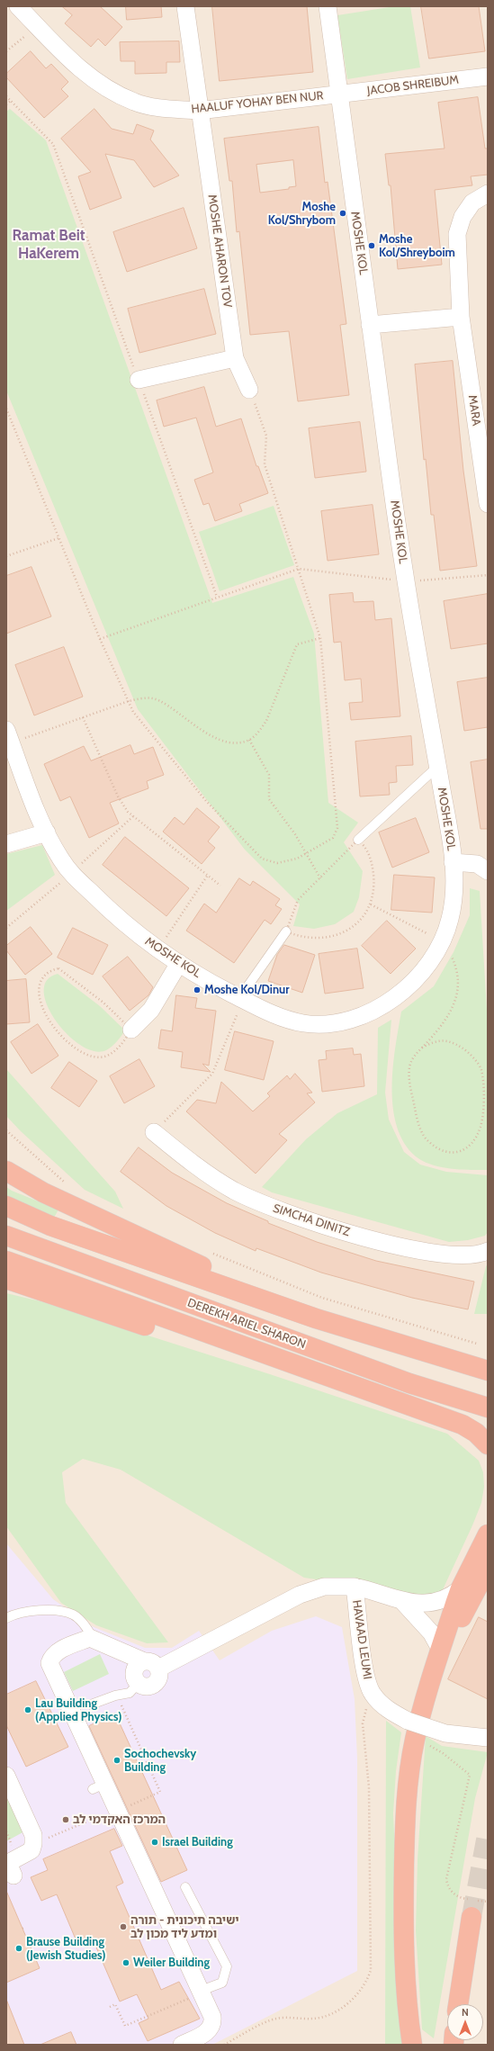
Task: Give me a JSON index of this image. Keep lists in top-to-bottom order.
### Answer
{
  "streets": {
    "highway": ["DEREKH ARIEL SHARON"],
    "street": [
      "JACOB SHREIBUM",
      "HAALUF YOHAY BEN NUR",
      "MOSHE KOL",
      "MOSHE AHARON TOV",
      "MARA",
      "SIMCHA DINITZ",
      "HAVAAD LEUMI"
    ]
  },
  "crossings": [
    ["JACOB SHREIBUM", "HAALUF YOHAY BEN NUR"],
    ["JACOB SHREIBUM", "MOSHE KOL"],
    ["HAALUF YOHAY BEN NUR", "MOSHE KOL"],
    ["HAALUF YOHAY BEN NUR", "MOSHE AHARON TOV"]
  ],
  "districts": ["Ramat Beit HaKerem"],
  "places": [
    "Moshe Kol/Shrybom",
    "Moshe Kol/Shreyboim",
    "Moshe Kol/Dinur",
    "Lau Building (Applied Physics)",
    "Sochochevsky Building",
    "המרכז האקדמי לב",
    "Israel Building",
    "ישיבה תיכונית - תורה ומדע ליד מכון לב",
    "Brause Building (Jewish Studies)",
    "Weiler Building"
  ],
  "north": "top"
}
